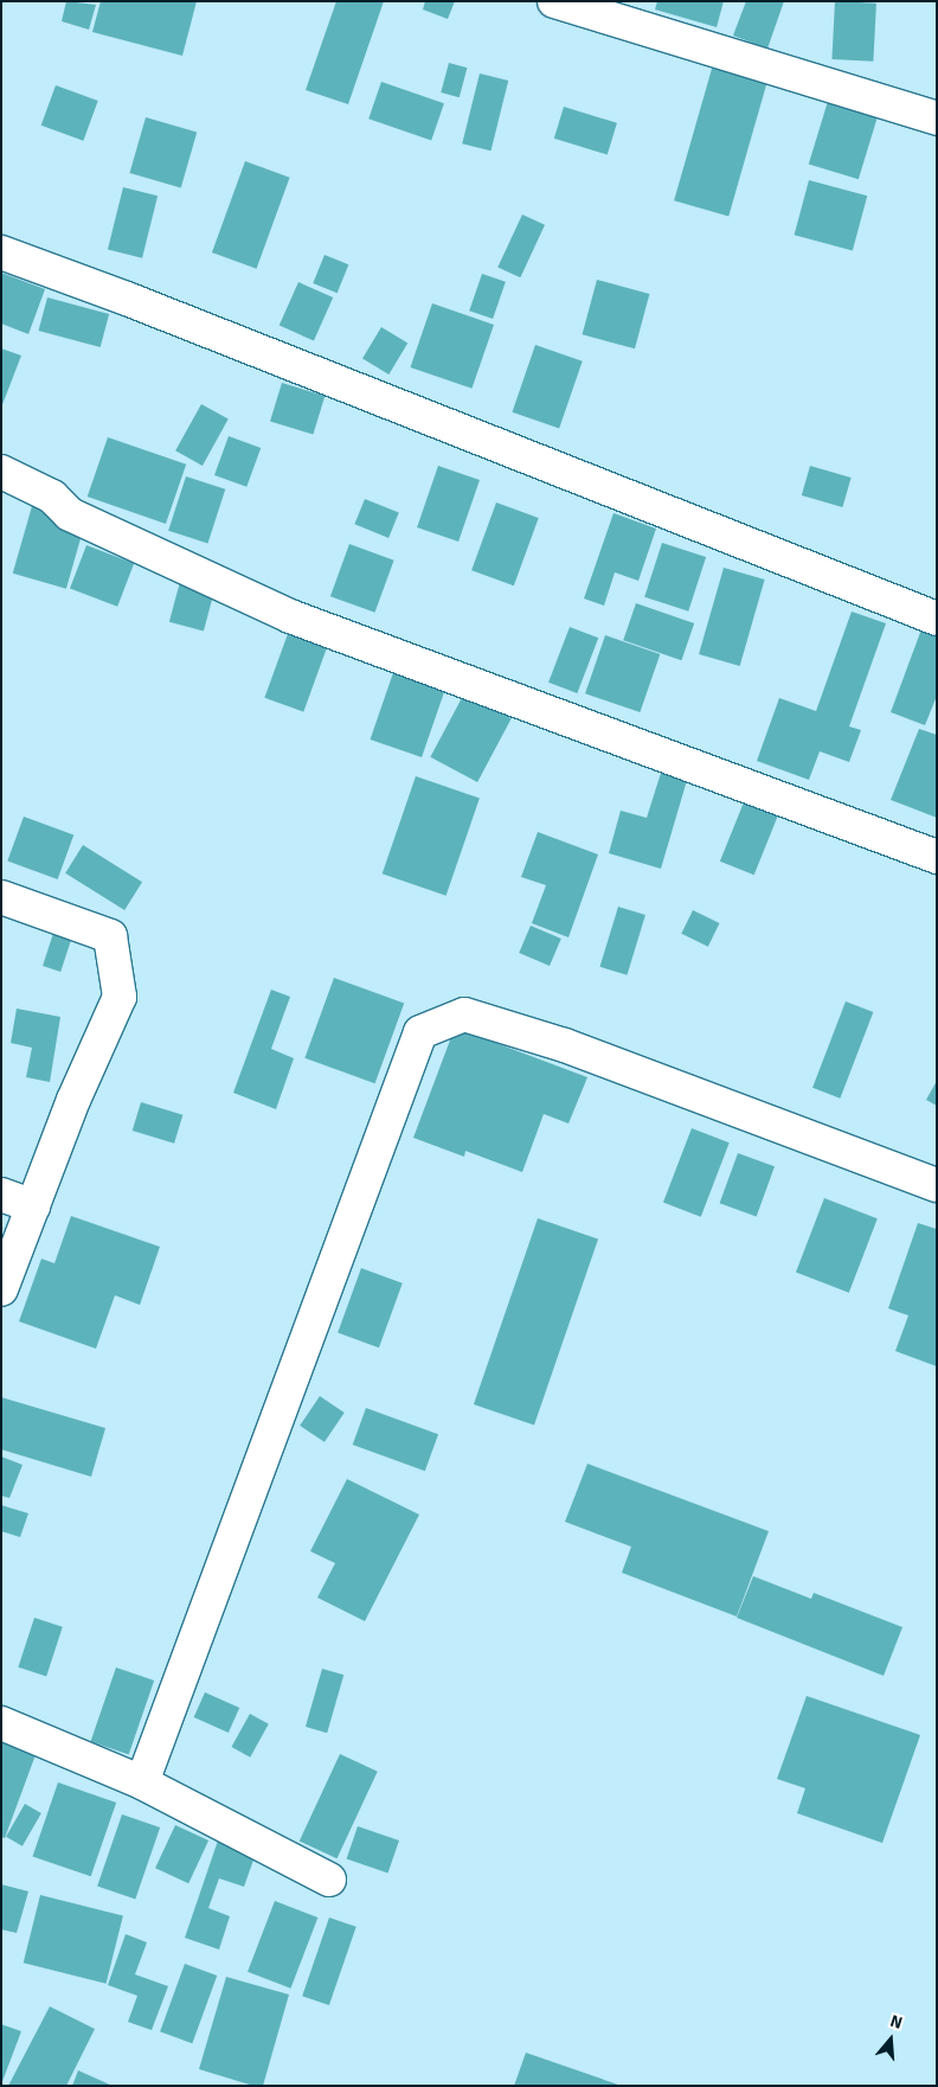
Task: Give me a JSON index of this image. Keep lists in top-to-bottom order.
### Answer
{
  "north": "top"
}
